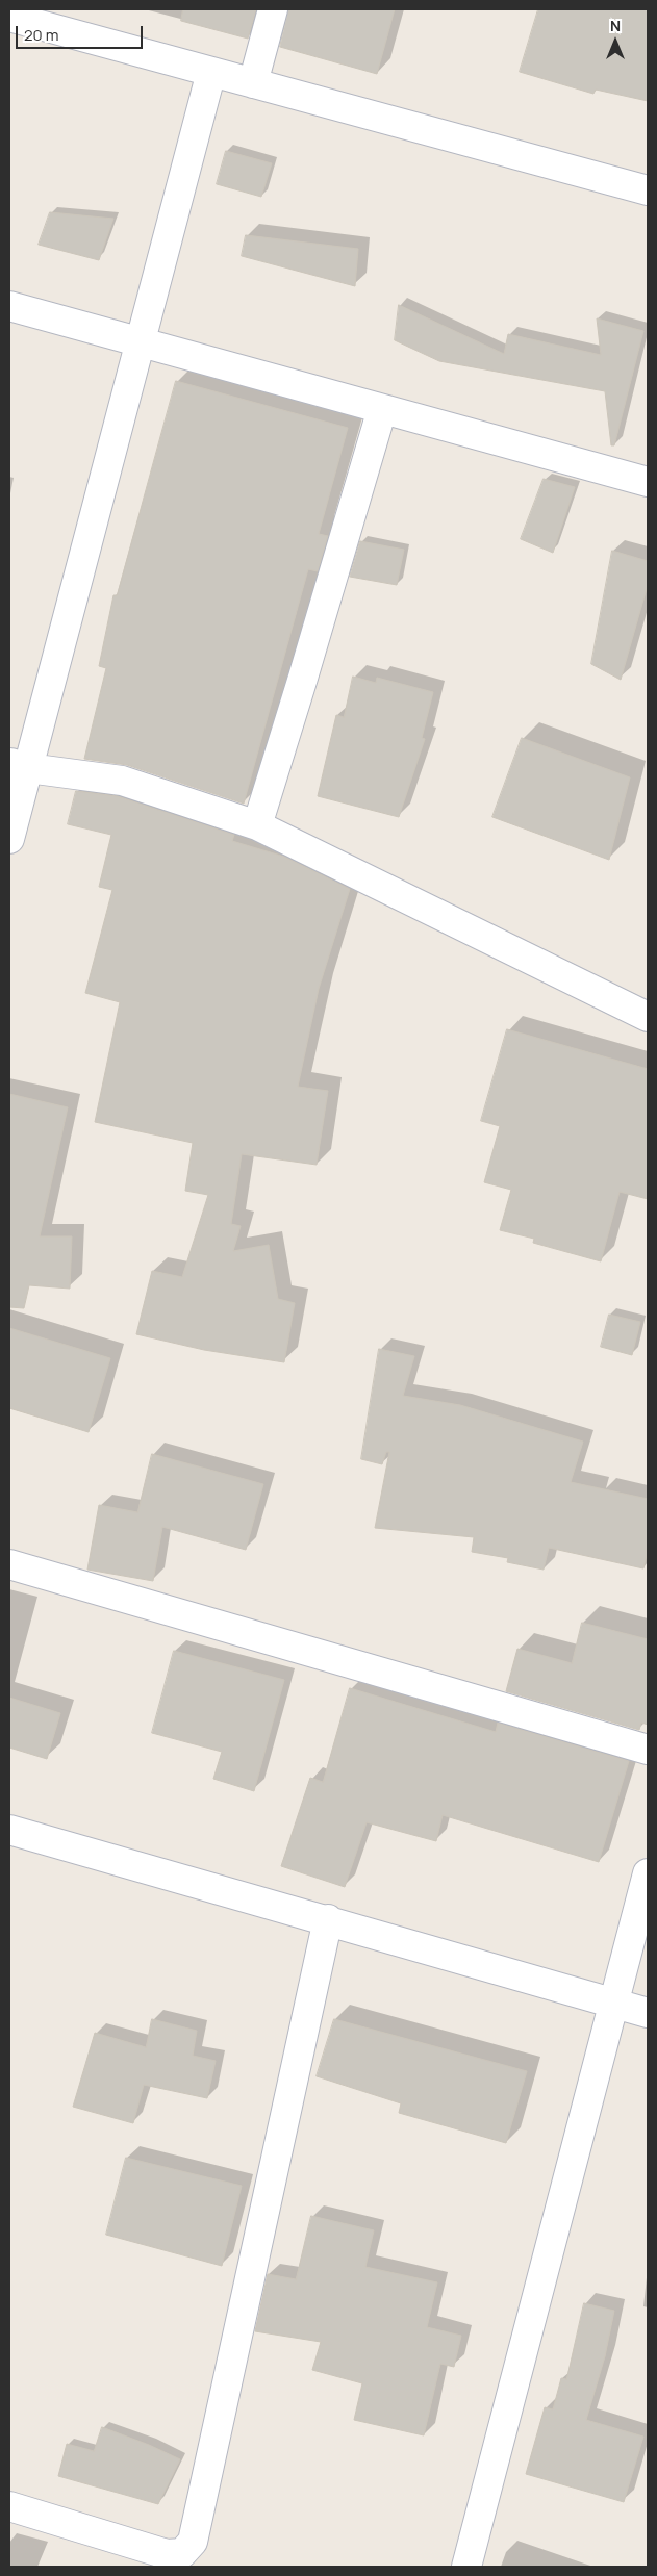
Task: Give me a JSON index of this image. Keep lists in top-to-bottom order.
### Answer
{
  "scale_bar": "20 m",
  "north": "top"
}
